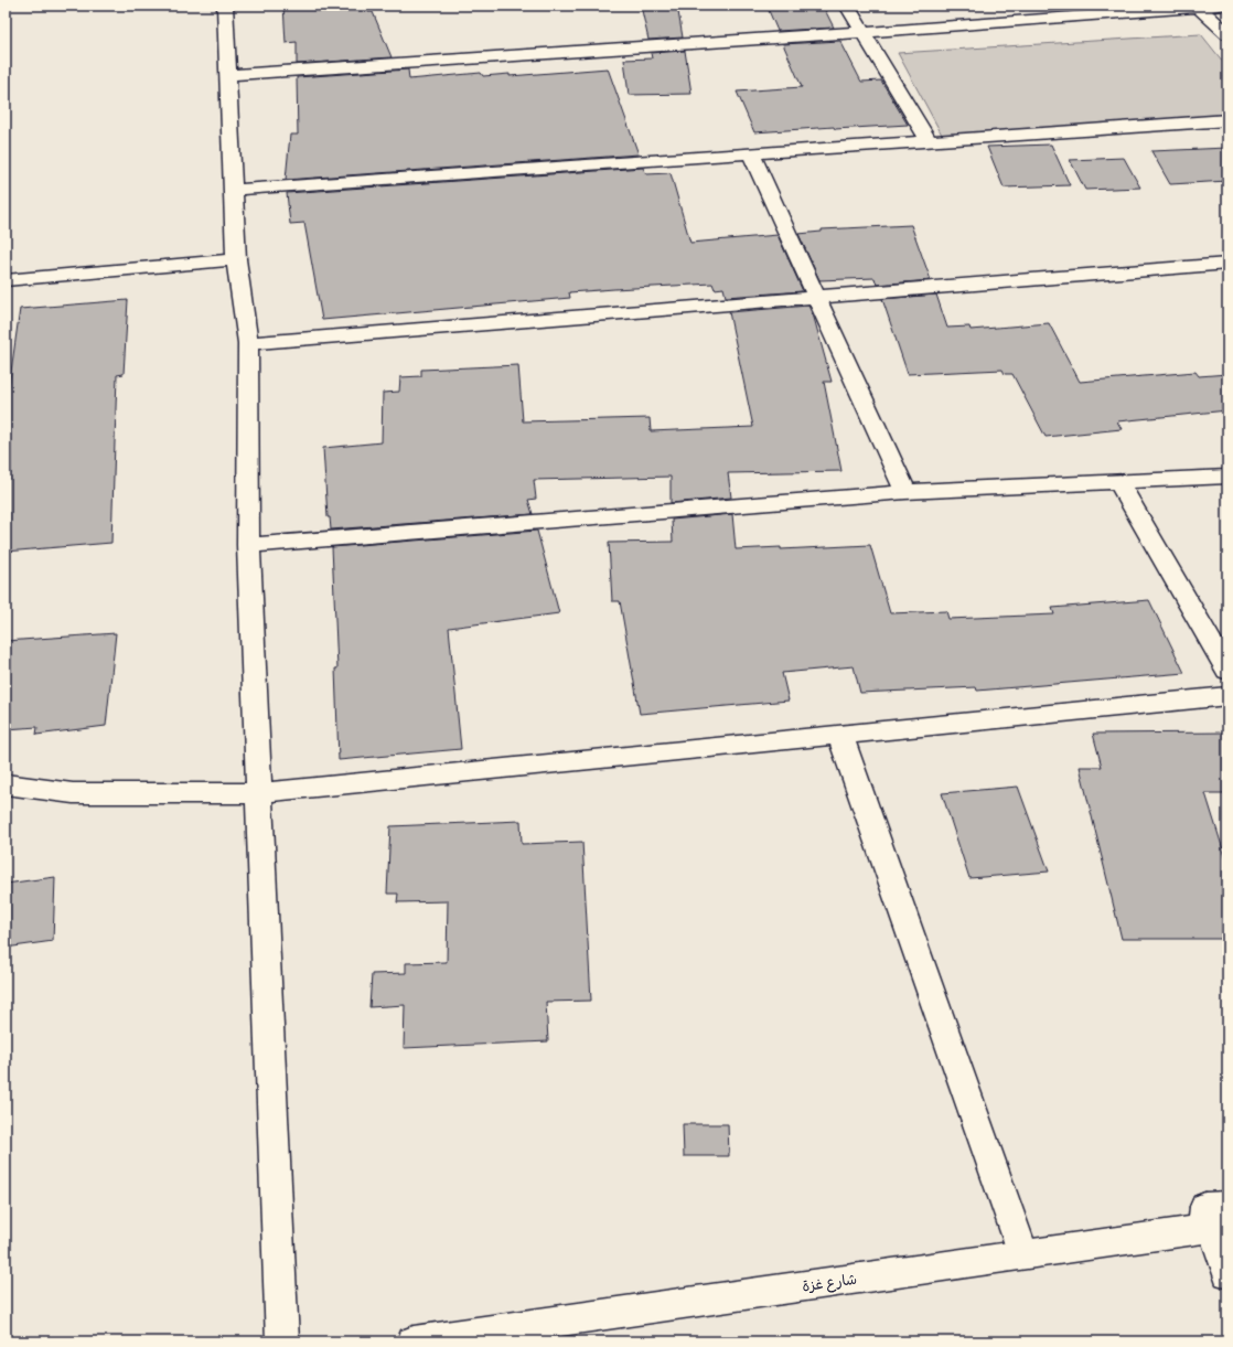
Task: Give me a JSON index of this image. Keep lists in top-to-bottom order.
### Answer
{
  "streets": {
    "street": ["شارع غزة"]
  }
}
